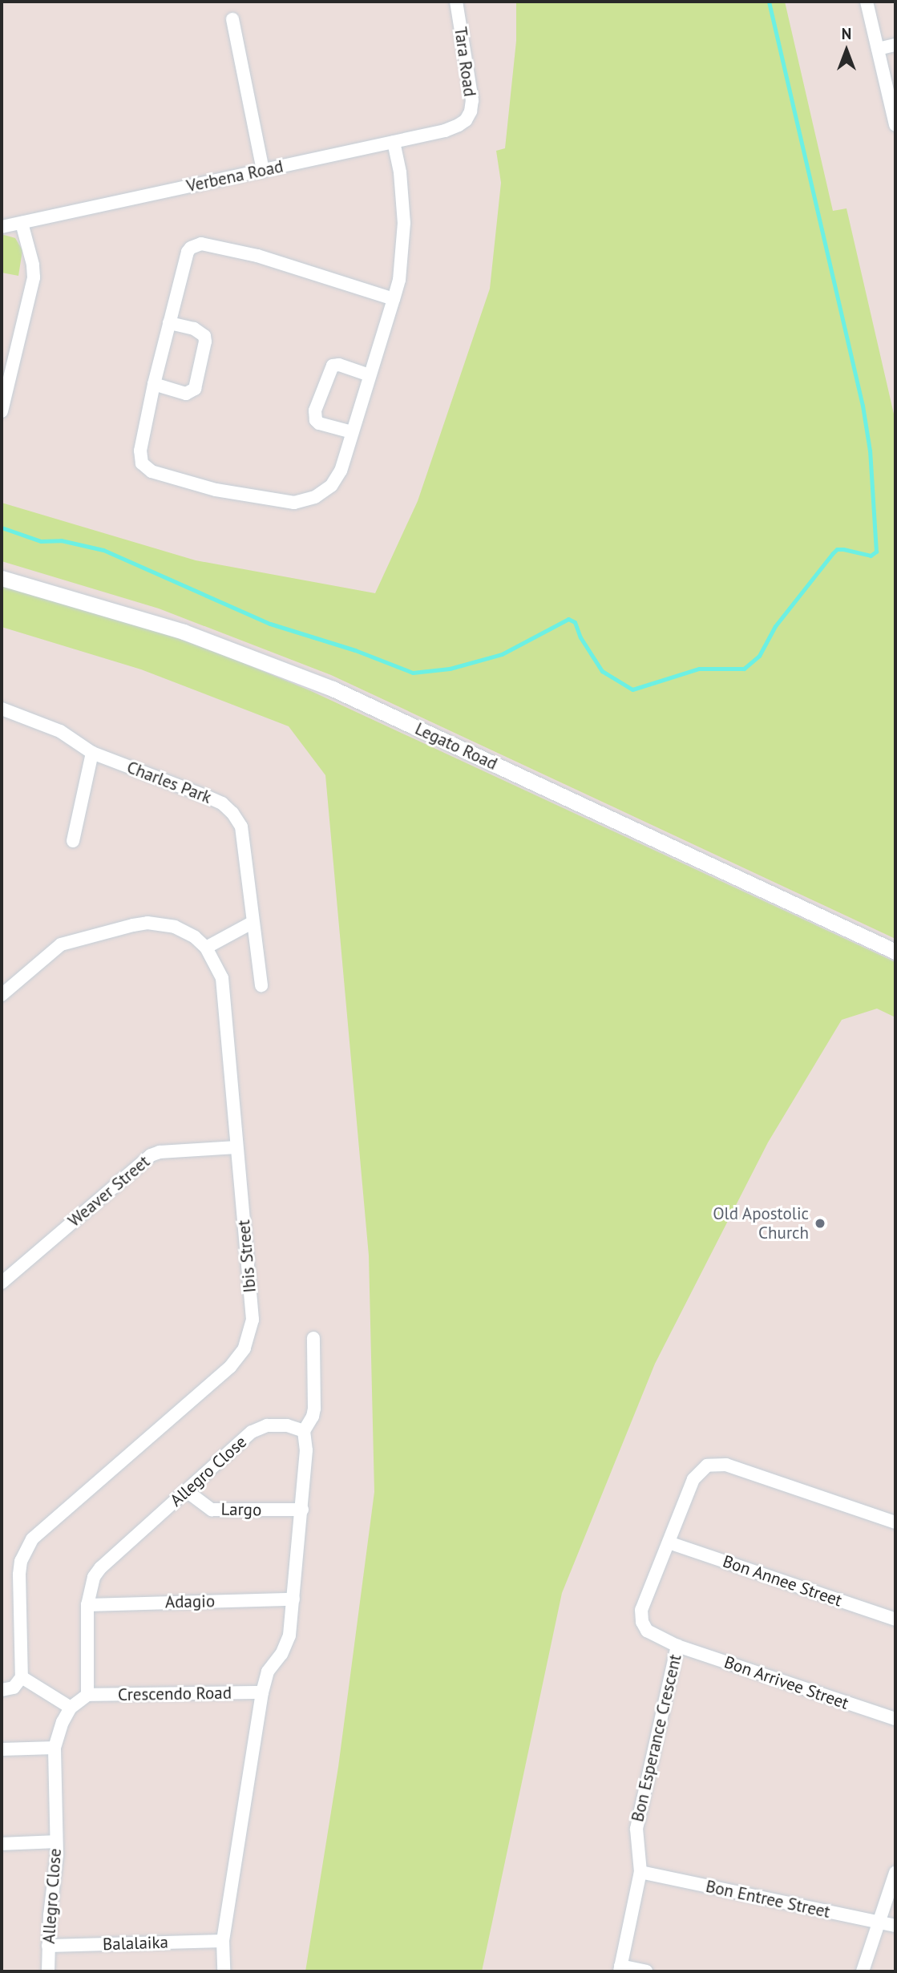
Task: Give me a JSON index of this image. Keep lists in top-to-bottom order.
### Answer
{
  "streets": {
    "street": [
      "Tara Road",
      "Verbena Road",
      "Legato Road",
      "Charles Park",
      "Weaver Street",
      "Ibis Street",
      "Allegro Close",
      "Largo",
      "Bon Annee Street",
      "Adagio",
      "Bon Arrivee Street",
      "Crescendo Road",
      "Bon Esperance Crescent",
      "Bon Entree Street",
      "Balalaika"
    ]
  },
  "crossings": [
    ["Tara Road", "Verbena Road"],
    ["Weaver Street", "Ibis Street"],
    ["Allegro Close", "Largo"],
    ["Allegro Close", "Adagio"],
    ["Allegro Close", "Crescendo Road"],
    ["Allegro Close", "Balalaika"],
    ["Bon Annee Street", "Bon Esperance Crescent"],
    ["Bon Arrivee Street", "Bon Esperance Crescent"],
    ["Bon Esperance Crescent", "Bon Entree Street"]
  ],
  "places": ["Old Apostolic Church"],
  "north": "top"
}
